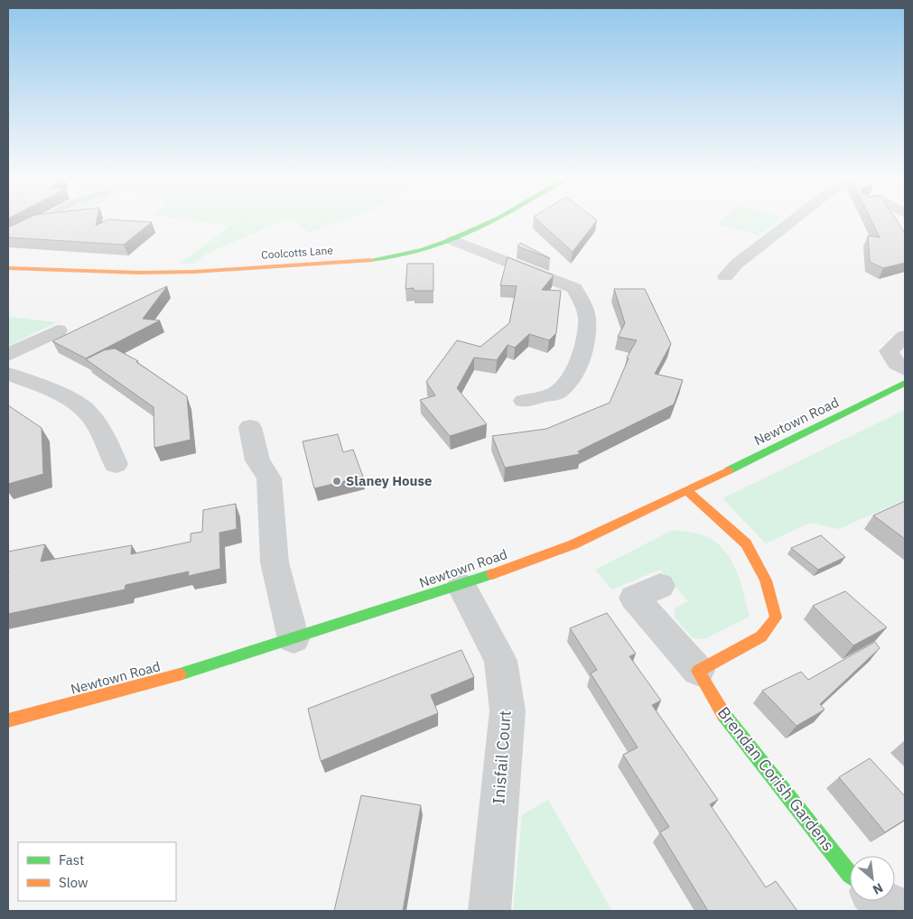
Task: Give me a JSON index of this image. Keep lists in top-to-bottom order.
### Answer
{
  "streets": {
    "street": [
      "Coolcotts Lane",
      "Newtown Road",
      "Inisfail Court",
      "Brendan Corish Gardens"
    ]
  },
  "crossings": [
    ["Newtown Road", "Inisfail Court"]
  ],
  "places": ["Slaney House"],
  "legend": ["Fast", "Slow"],
  "north": "bottom right"
}
